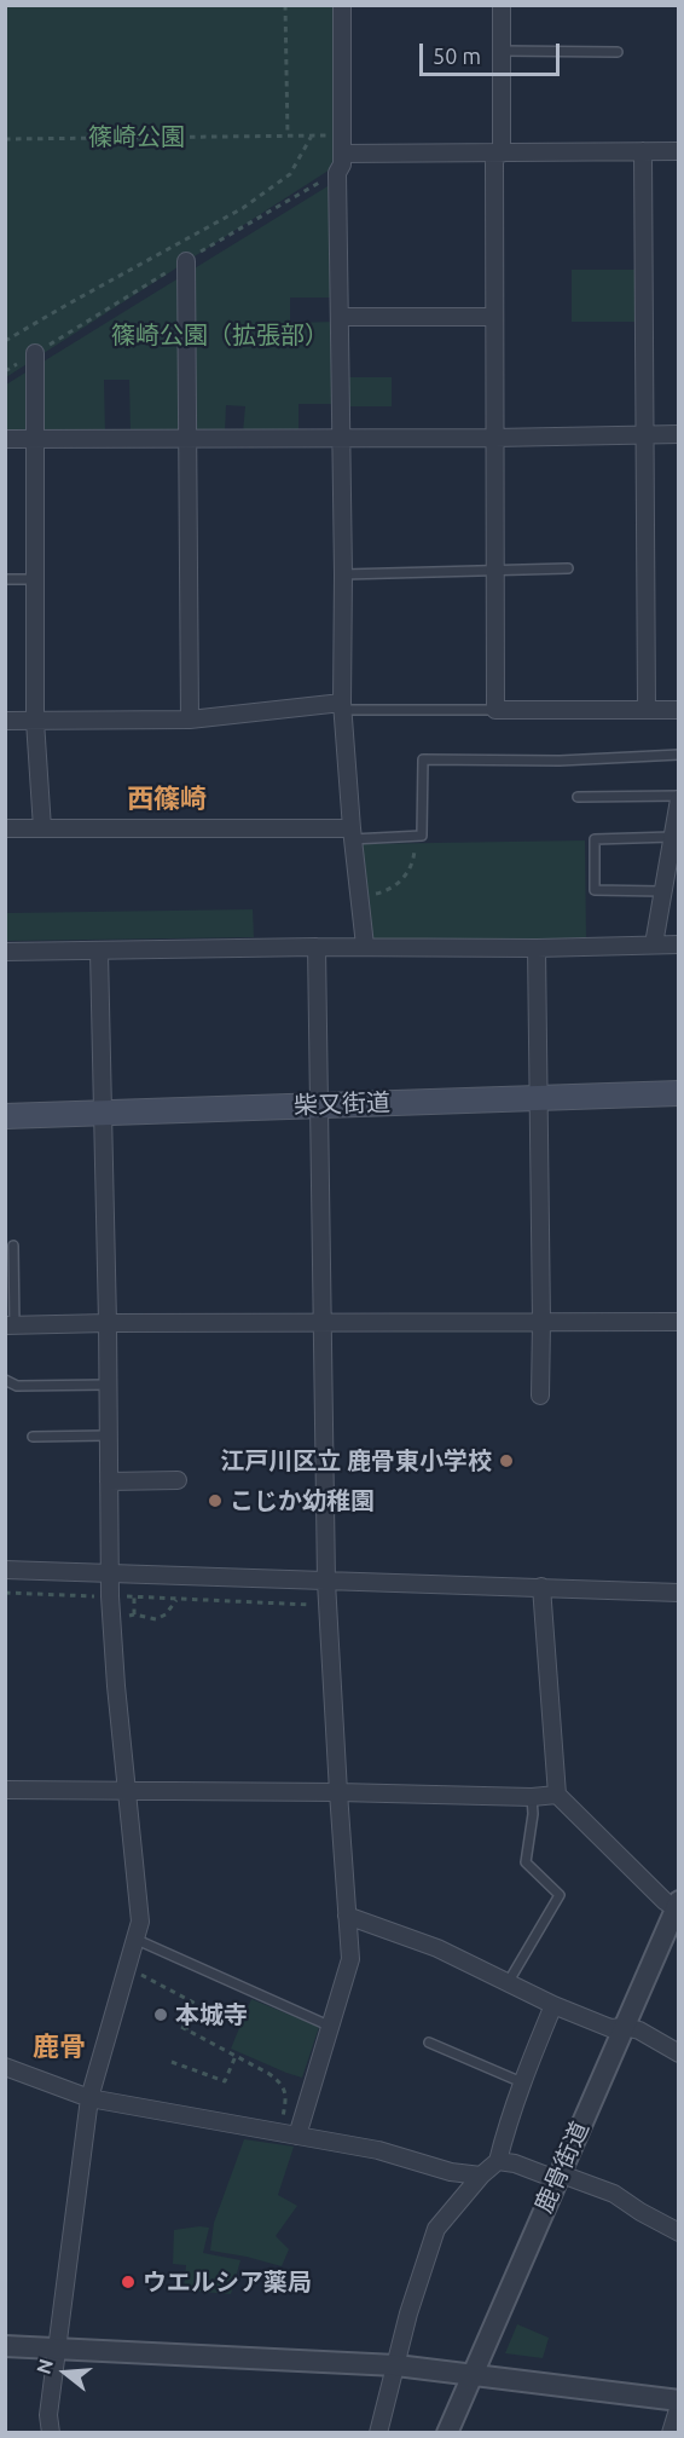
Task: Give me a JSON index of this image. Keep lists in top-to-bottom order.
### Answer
{
  "streets": {
    "main road": ["柴又街道"],
    "street": ["鹿骨街道"]
  },
  "districts": ["西篠崎", "鹿骨"],
  "parks": ["篠崎公園", "篠崎公園（拡張部）"],
  "places": [
    "江戸川区立 鹿骨東小学校",
    "こじか幼稚園",
    "本城寺",
    "ウエルシア薬局"
  ],
  "scale_bar": "50 m",
  "north": "left"
}
